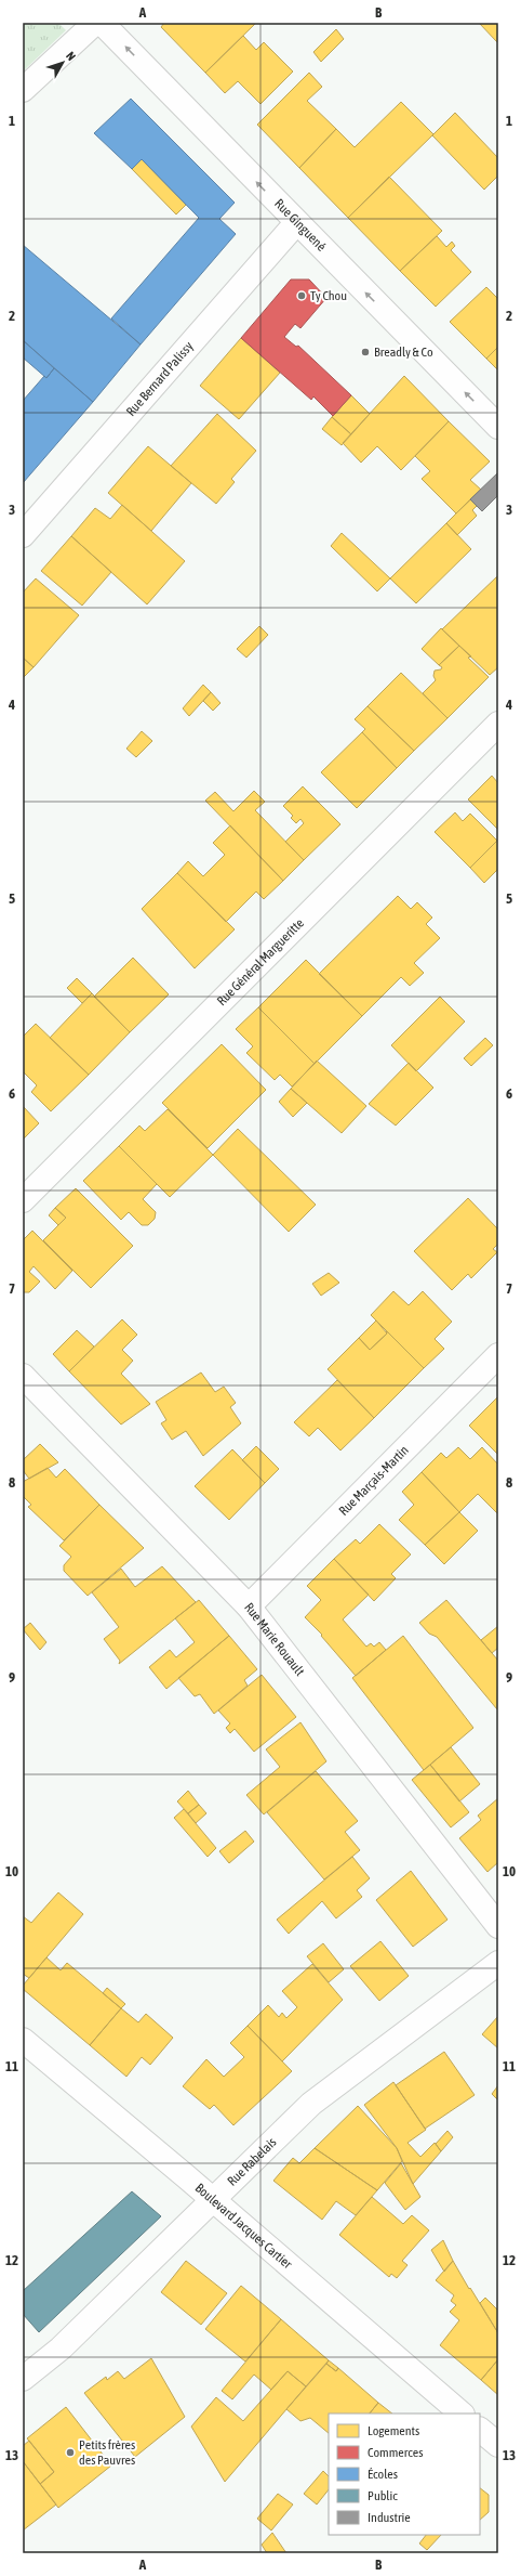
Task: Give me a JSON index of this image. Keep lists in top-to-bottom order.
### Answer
{
  "streets": {
    "street": [
      "Rue Ginguené",
      "Rue Bernard Palissy",
      "Rue Général Margueritte",
      "Rue Marçais-Martin",
      "Rue Marie Rouault",
      "Rue Rabelais",
      "Boulevard Jacques Cartier"
    ]
  },
  "crossings": [
    ["Rue Ginguené", "Rue Bernard Palissy"],
    ["Rue Marçais-Martin", "Rue Marie Rouault"],
    ["Rue Rabelais", "Boulevard Jacques Cartier"]
  ],
  "one_way": ["Rue Ginguené"],
  "places": ["Ty Chou", "Breadly & Co", "Petits frères des Pauvres"],
  "legend": [
    "Logements",
    "Commerces",
    "Écoles",
    "Public",
    "Industrie"
  ],
  "north": "top right",
  "grid": {
    "columns": ["A", "B"],
    "rows": [
      "1",
      "2",
      "3",
      "4",
      "5",
      "6",
      "7",
      "8",
      "9",
      "10",
      "11",
      "12",
      "13"
    ]
  }
}
